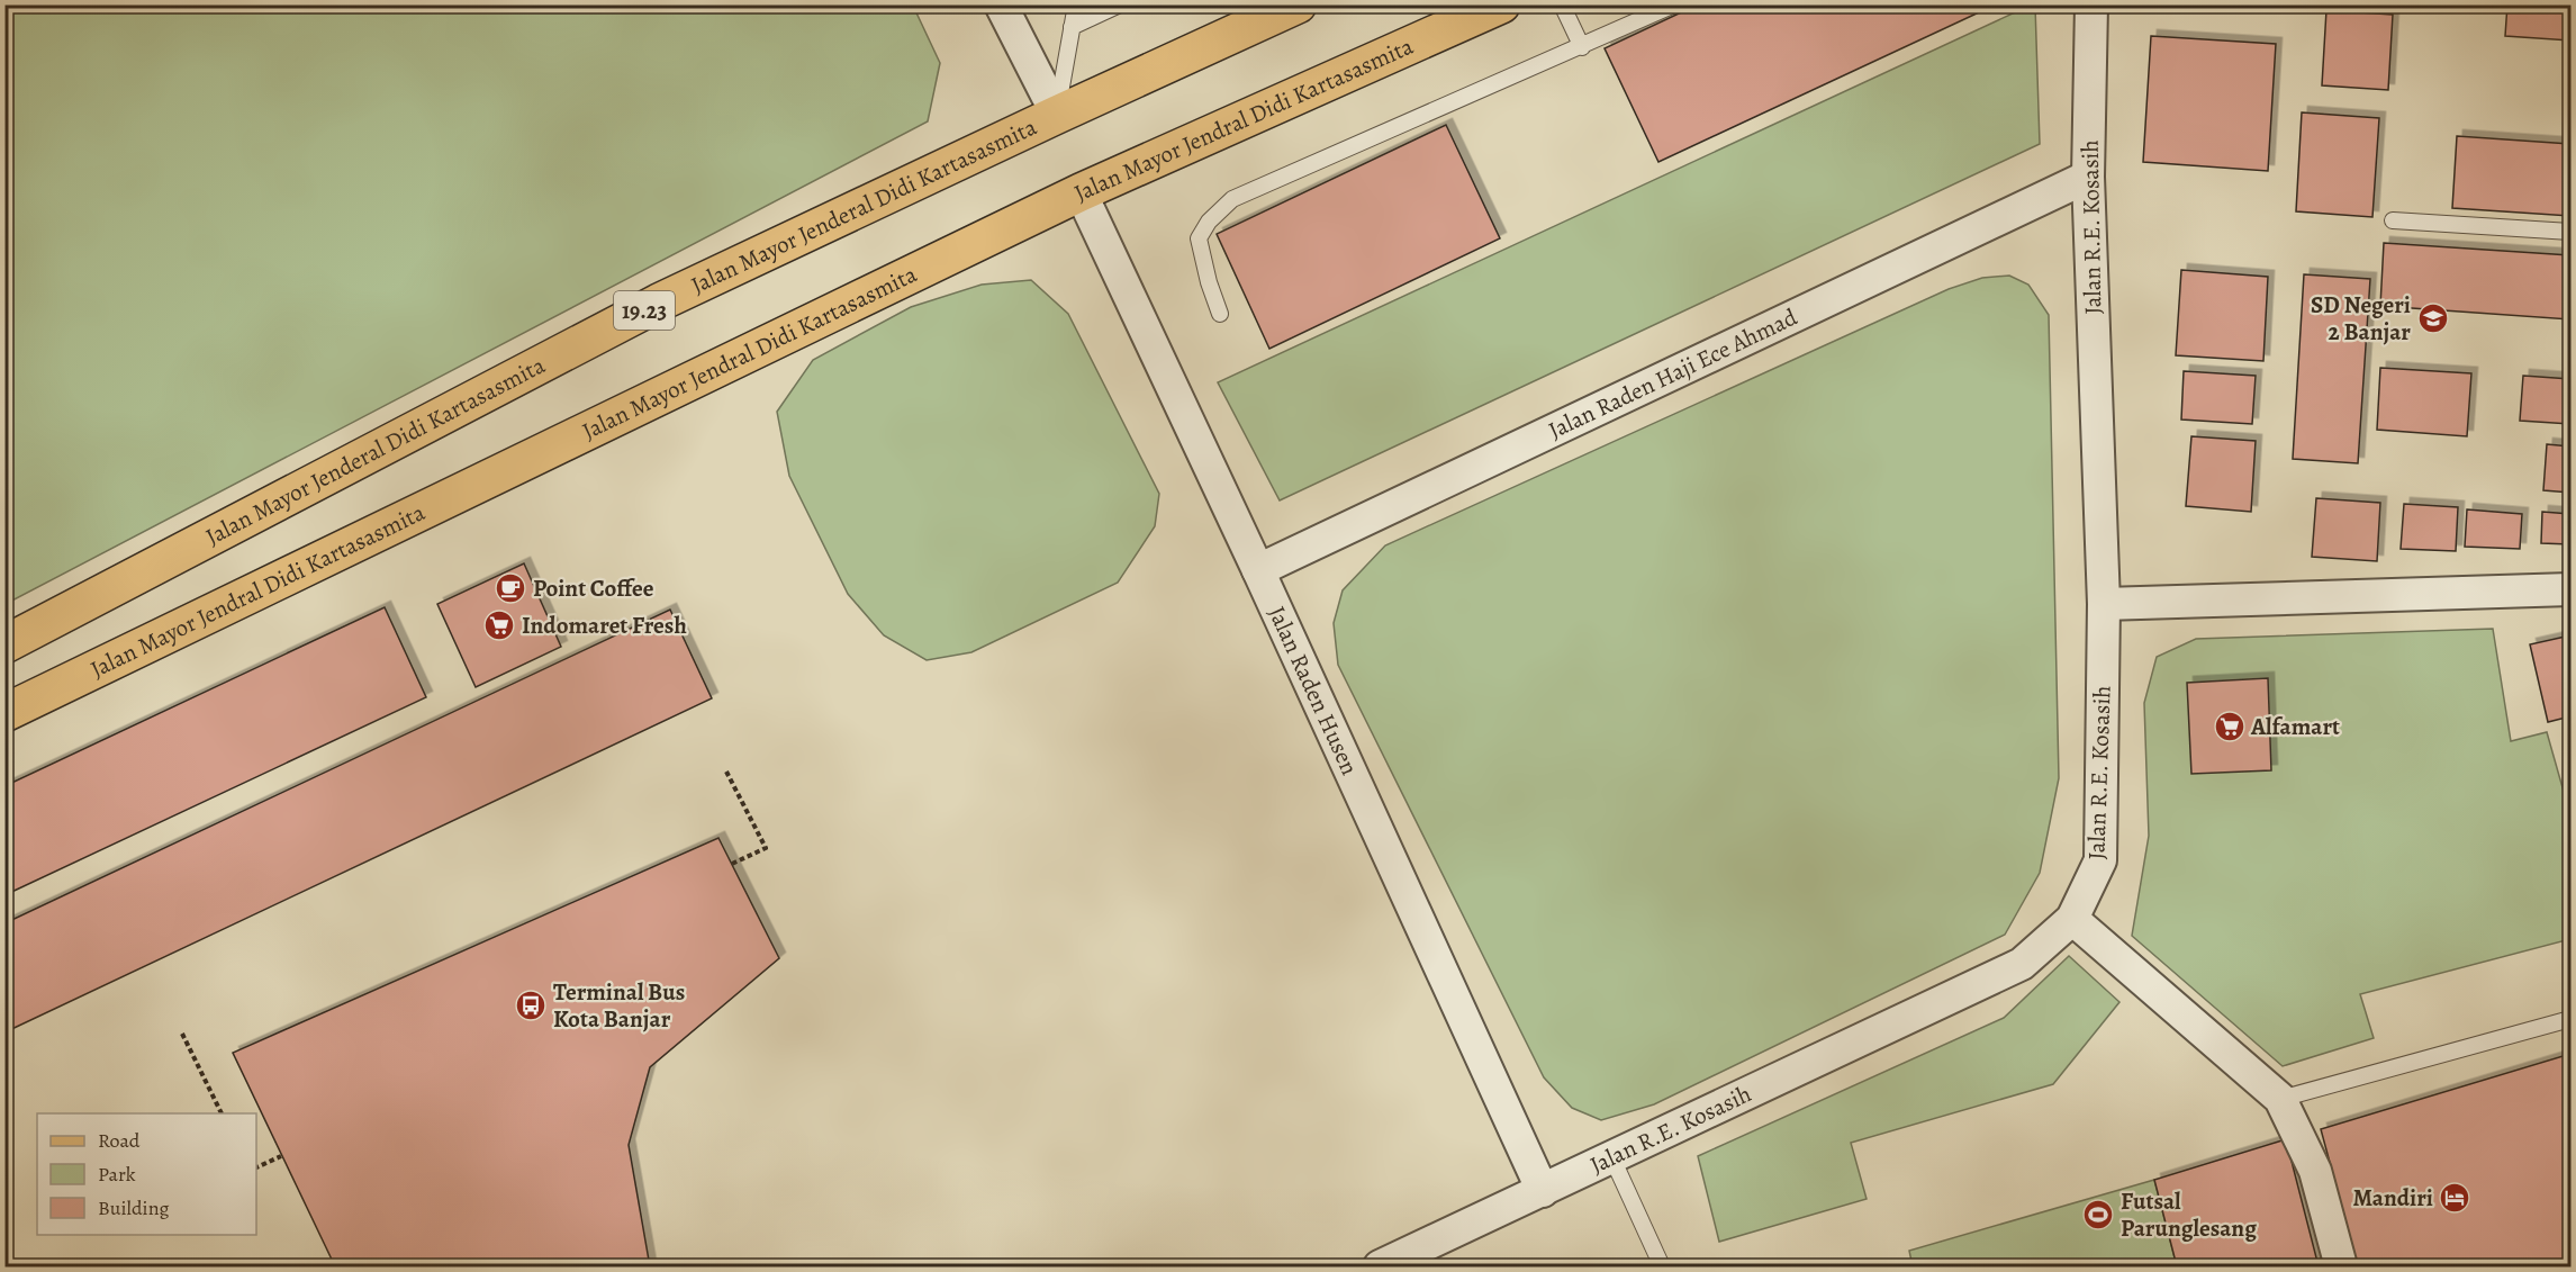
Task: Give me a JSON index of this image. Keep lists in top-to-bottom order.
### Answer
{
  "streets": {
    "main road": ["Jalan Mayor Jendral Didi Kartasasmita", "Jalan Mayor Jenderal Didi Kartasasmita", "19.23"],
    "street": ["Jalan R.E. Kosasih", "Jalan Raden Haji Ece Ahmad", "Jalan Raden Husen"]
  },
  "crossings": [
    ["Jalan Mayor Jendral Didi Kartasasmita", "Jalan Raden Husen"],
    ["Jalan R.E. Kosasih", "Jalan Raden Haji Ece Ahmad"],
    ["Jalan R.E. Kosasih", "Jalan Raden Husen"],
    ["Jalan Raden Haji Ece Ahmad", "Jalan Raden Husen"]
  ],
  "places": {
    "school or university": ["SD Negeri 2 Banjar"],
    "cafe": ["Point Coffee"],
    "supermarket": ["Indomaret Fresh", "Alfamart"],
    "bus stop": ["Terminal Bus Kota Banjar"],
    "hotel": ["Mandiri"],
    "sports": ["Futsal Parunglesang"]
  },
  "legend": ["Road", "Park", "Building"]
}
